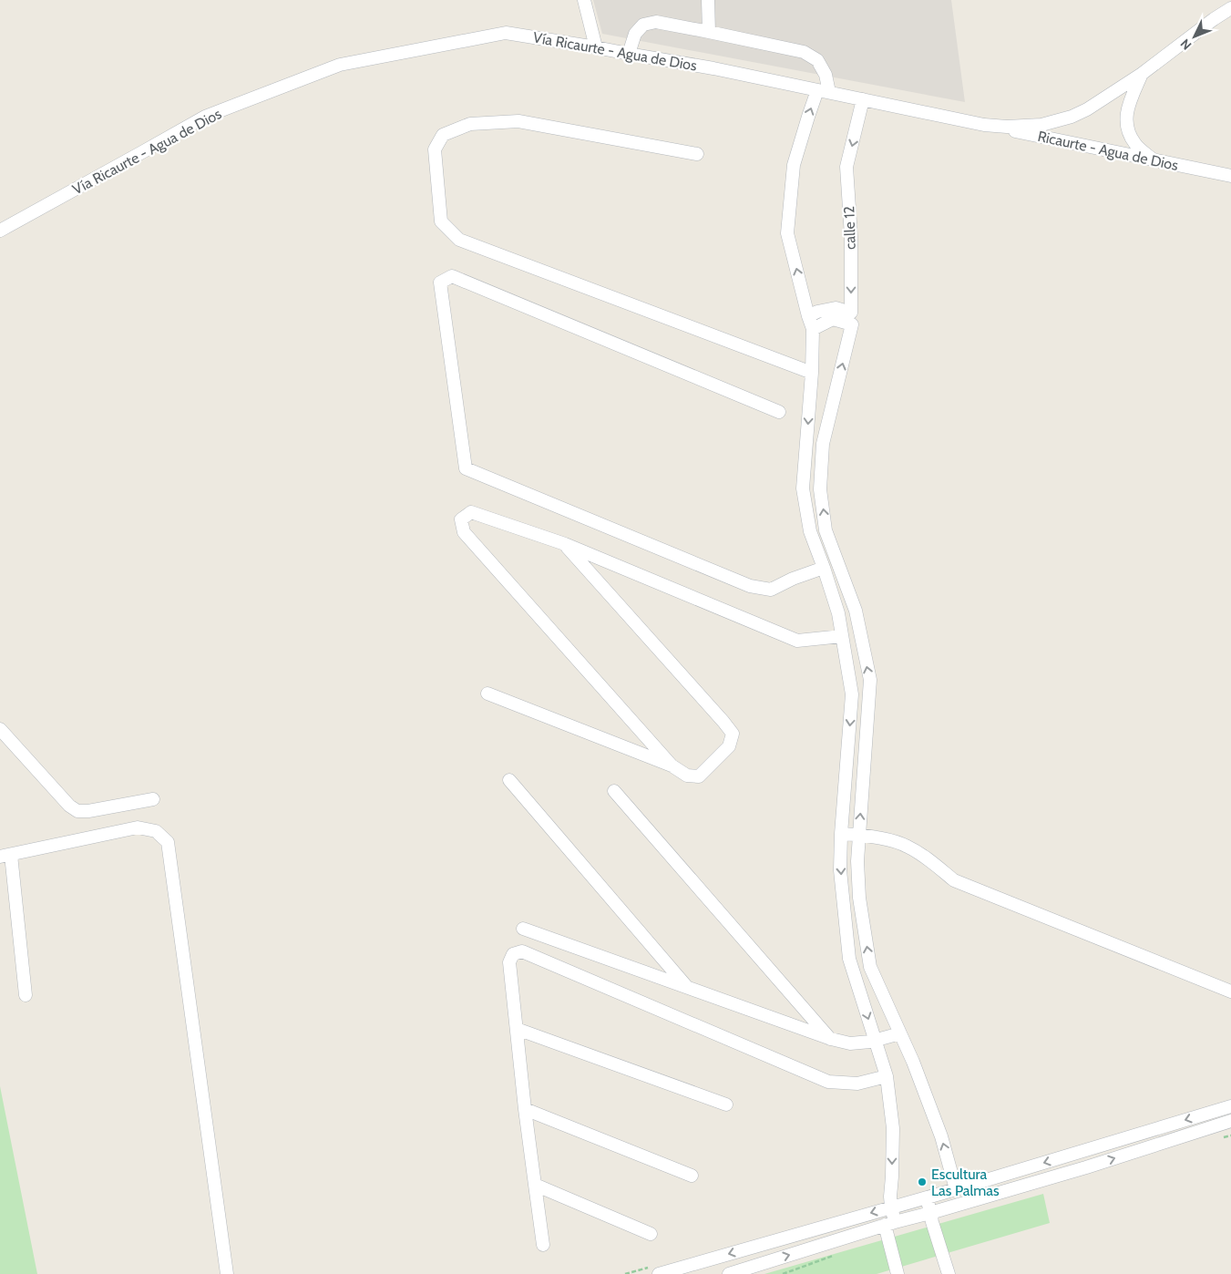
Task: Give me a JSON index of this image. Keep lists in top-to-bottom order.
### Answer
{
  "streets": {
    "street": ["Vía Ricaurte - Agua de Dios", "Ricaurte - Agua de Dios", "calle 12"]
  },
  "crossings": [
    ["Vía Ricaurte - Agua de Dios", "Ricaurte - Agua de Dios"],
    ["Vía Ricaurte - Agua de Dios", "calle 12"]
  ],
  "places": ["Escultura Las Palmas"],
  "north": "bottom left"
}
